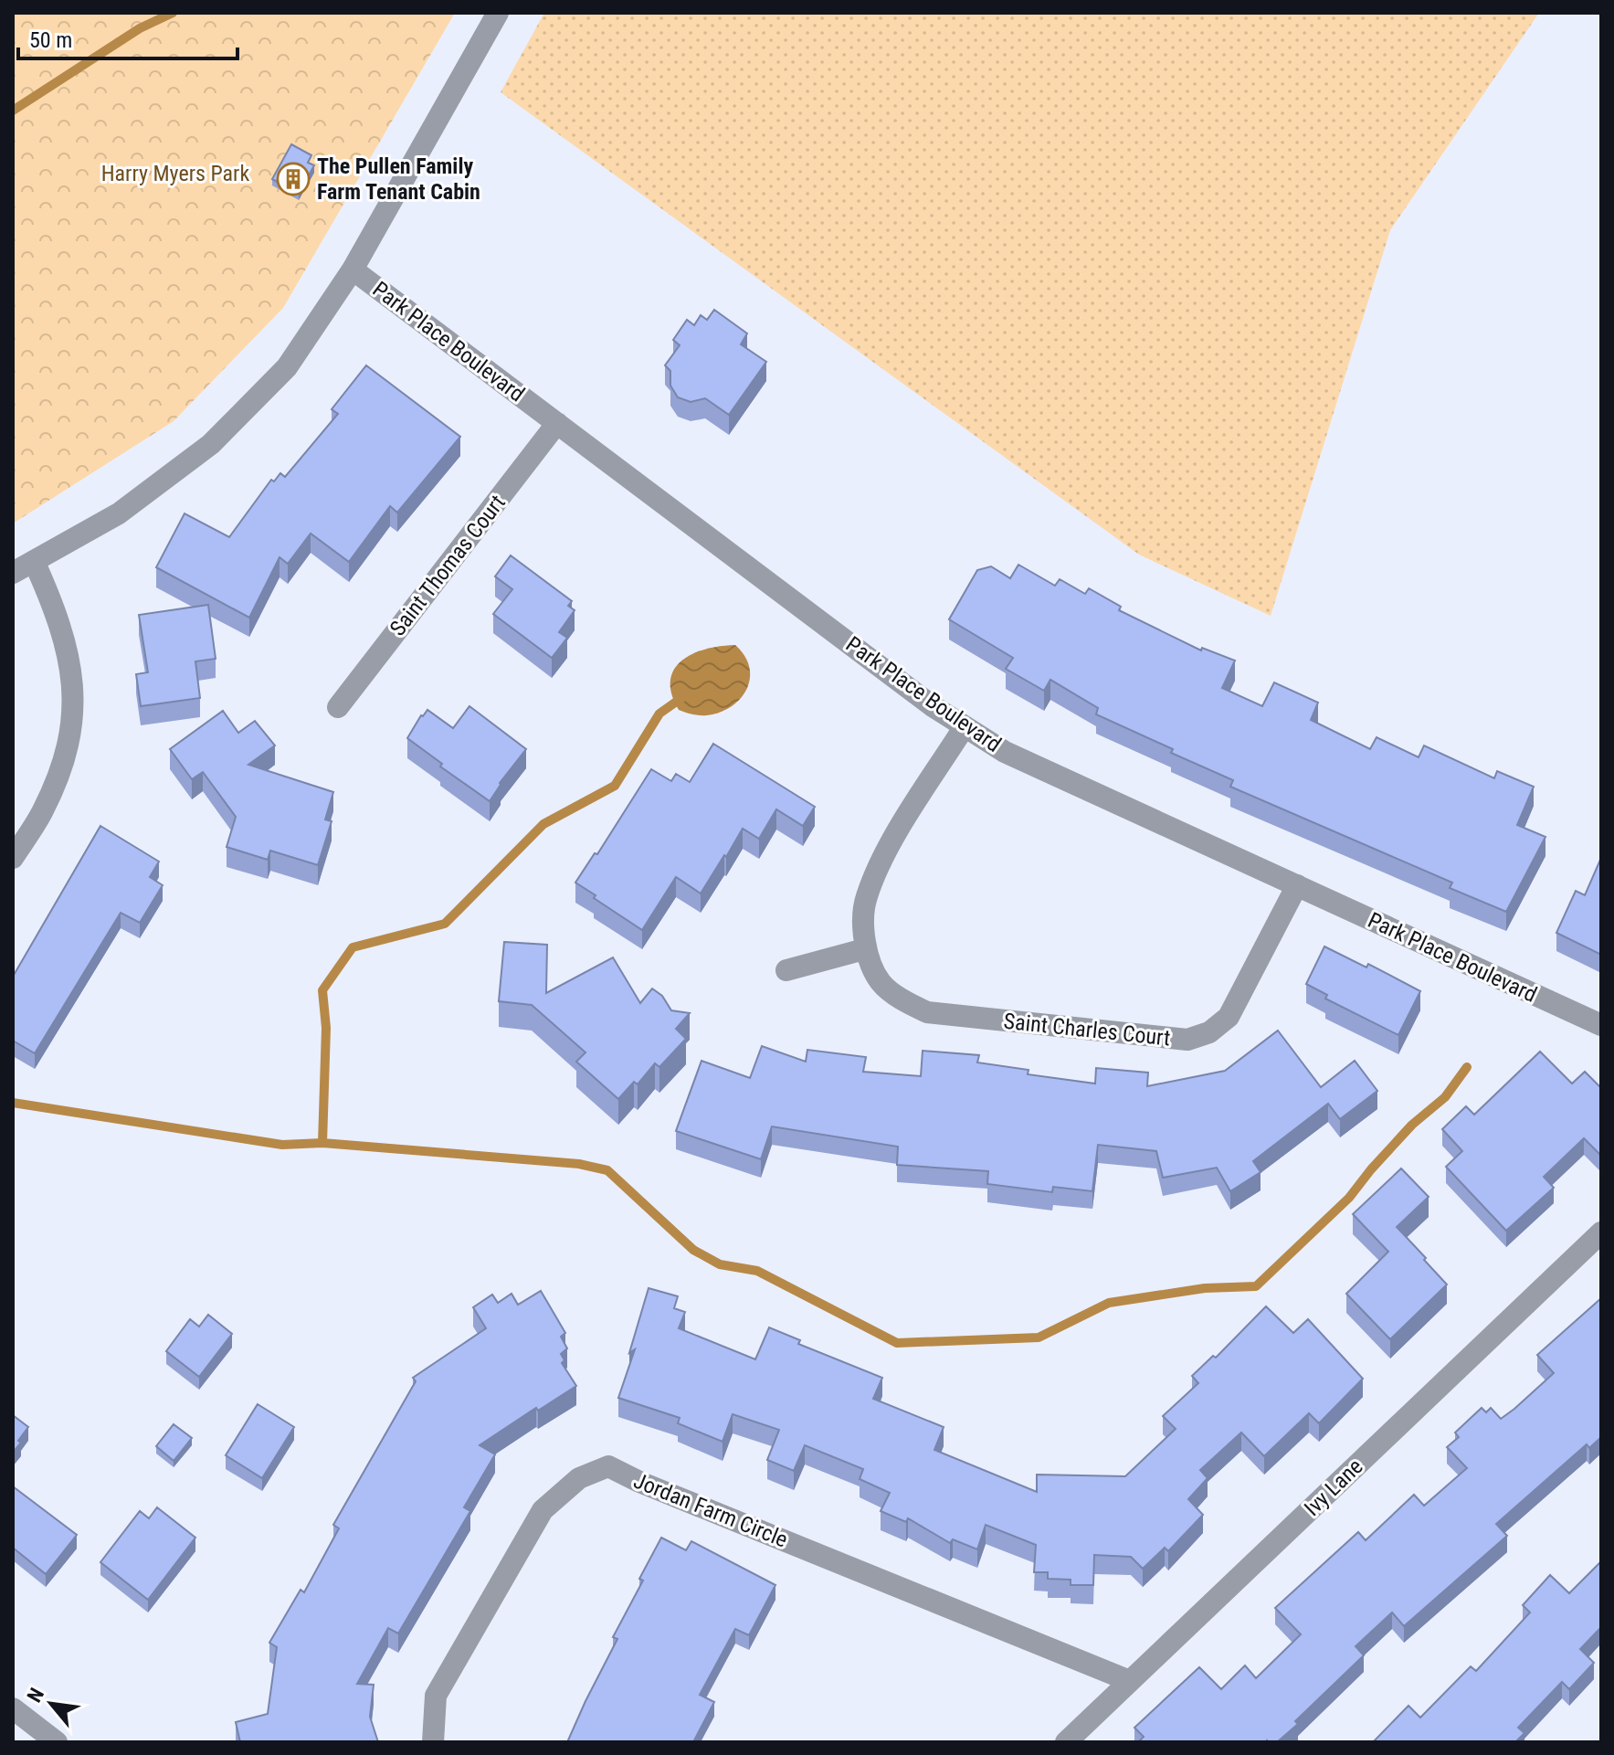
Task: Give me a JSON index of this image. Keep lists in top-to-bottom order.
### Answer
{
  "streets": {
    "street": [
      "Park Place Boulevard",
      "Saint Thomas Court",
      "Saint Charles Court",
      "Ivy Lane",
      "Jordan Farm Circle"
    ]
  },
  "crossings": [
    ["Park Place Boulevard", "Saint Thomas Court"],
    ["Park Place Boulevard", "Saint Charles Court"],
    ["Ivy Lane", "Jordan Farm Circle"]
  ],
  "parks": ["Harry Myers Park"],
  "places": {
    "building": ["The Pullen Family Farm Tenant Cabin"]
  },
  "scale_bar": "50 m",
  "north": "top left"
}
